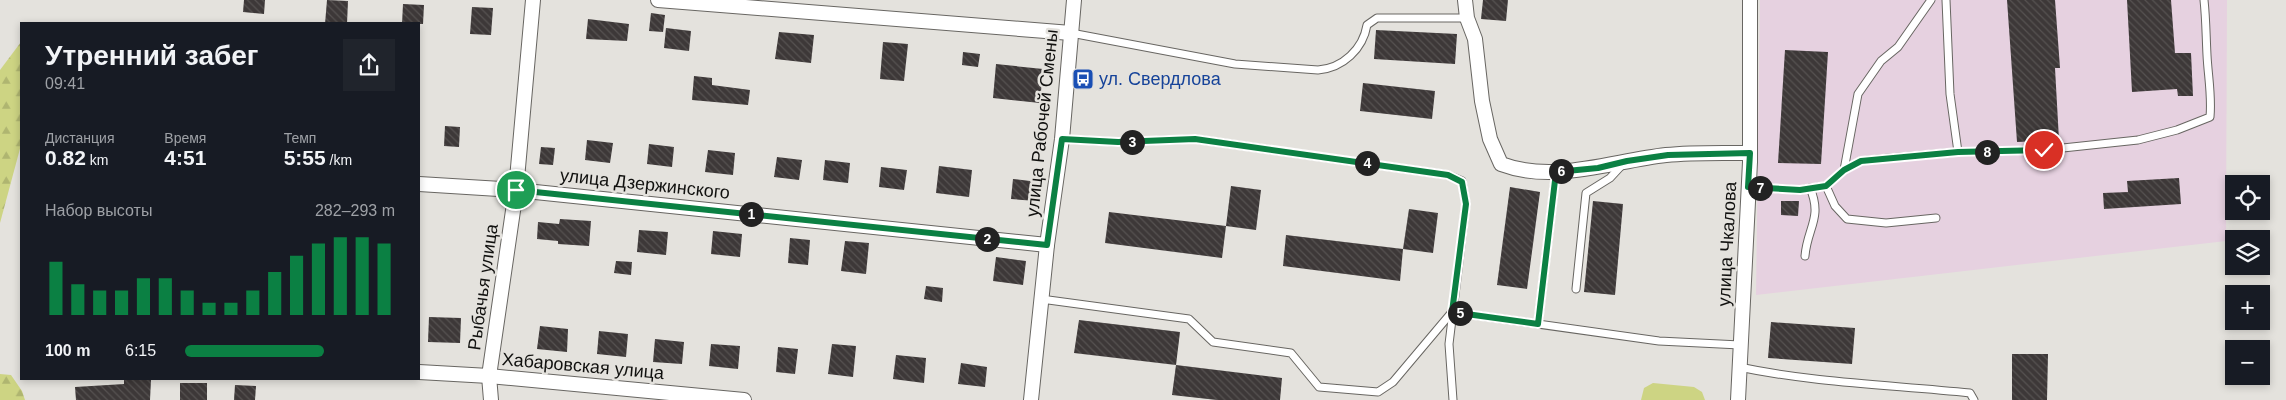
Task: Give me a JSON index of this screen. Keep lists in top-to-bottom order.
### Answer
{
  "streets": {
    "street": [
      "улица Рабочей Смены",
      "улица Дзержинского",
      "улица Чкалова",
      "Рыбачья улица",
      "Хабаровская улица"
    ]
  },
  "crossings": [
    ["улица Рабочей Смены", "улица Дзержинского"],
    ["улица Дзержинского", "Рыбачья улица"],
    ["Рыбачья улица", "Хабаровская улица"]
  ],
  "places": {
    "bus stop": ["ул. Свердлова"]
  },
  "page": {
    "heading": ["Утренний забег", "09:41"],
    "stats": [
      ["Дистанция", "0.82 km"],
      ["Время", "4:51"],
      ["Темп", "5:55 /km"]
    ],
    "pins": [
      "3",
      "8",
      "4",
      "6",
      "7",
      "1",
      "2",
      "5"
    ],
    "map_buttons": ["+", "−"],
    "chart": ["Набор высоты", "282–293 m"],
    "list": [
      {
        "name": "100 m",
        "note": "6:15"
      }
    ]
  }
}
